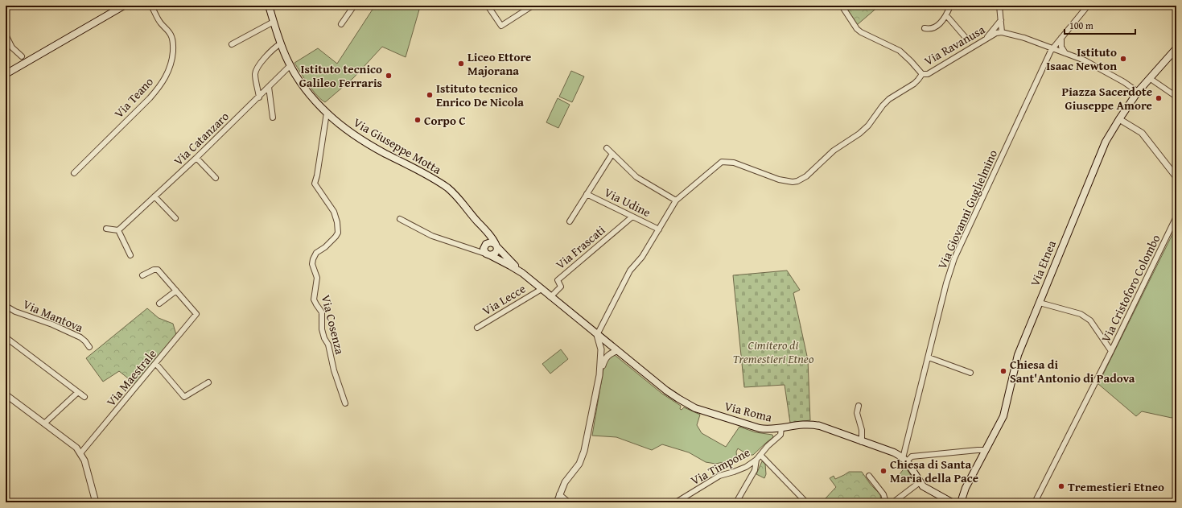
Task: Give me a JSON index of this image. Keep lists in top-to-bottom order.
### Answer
{
  "streets": {
    "main road": ["Via Giuseppe Motta", "Via Etnea", "Via Roma"],
    "street": [
      "Via Ravanusa",
      "Via Teano",
      "Via Catanzaro",
      "Via Udine",
      "Via Giovanni Guglielmino",
      "Via Frascati",
      "Via Cristoforo Colombo",
      "Via Lecce",
      "Via Mantova",
      "Via Cosenza",
      "Via Maestrale",
      "Via Timpone"
    ]
  },
  "crossings": [
    ["Via Ravanusa", "Via Giovanni Guglielmino"],
    ["Via Ravanusa", "Via Etnea"],
    ["Via Catanzaro", "Via Giuseppe Motta"],
    ["Via Giuseppe Motta", "Via Cosenza"],
    ["Via Udine", "Via Frascati"],
    ["Via Giovanni Guglielmino", "Via Roma"],
    ["Via Roma", "Via Timpone"]
  ],
  "parks": ["Cimitero di Tremestieri Etneo"],
  "places": [
    "Istituto Isaac Newton",
    "Liceo Ettore Majorana",
    "Istituto tecnico Galileo Ferraris",
    "Istituto tecnico Enrico De Nicola",
    "Piazza Sacerdote Giuseppe Amore",
    "Corpo C",
    "Chiesa di Sant'Antonio di Padova",
    "Chiesa di Santa Maria della Pace",
    "Tremestieri Etneo"
  ],
  "scale_bar": "100 m"
}
